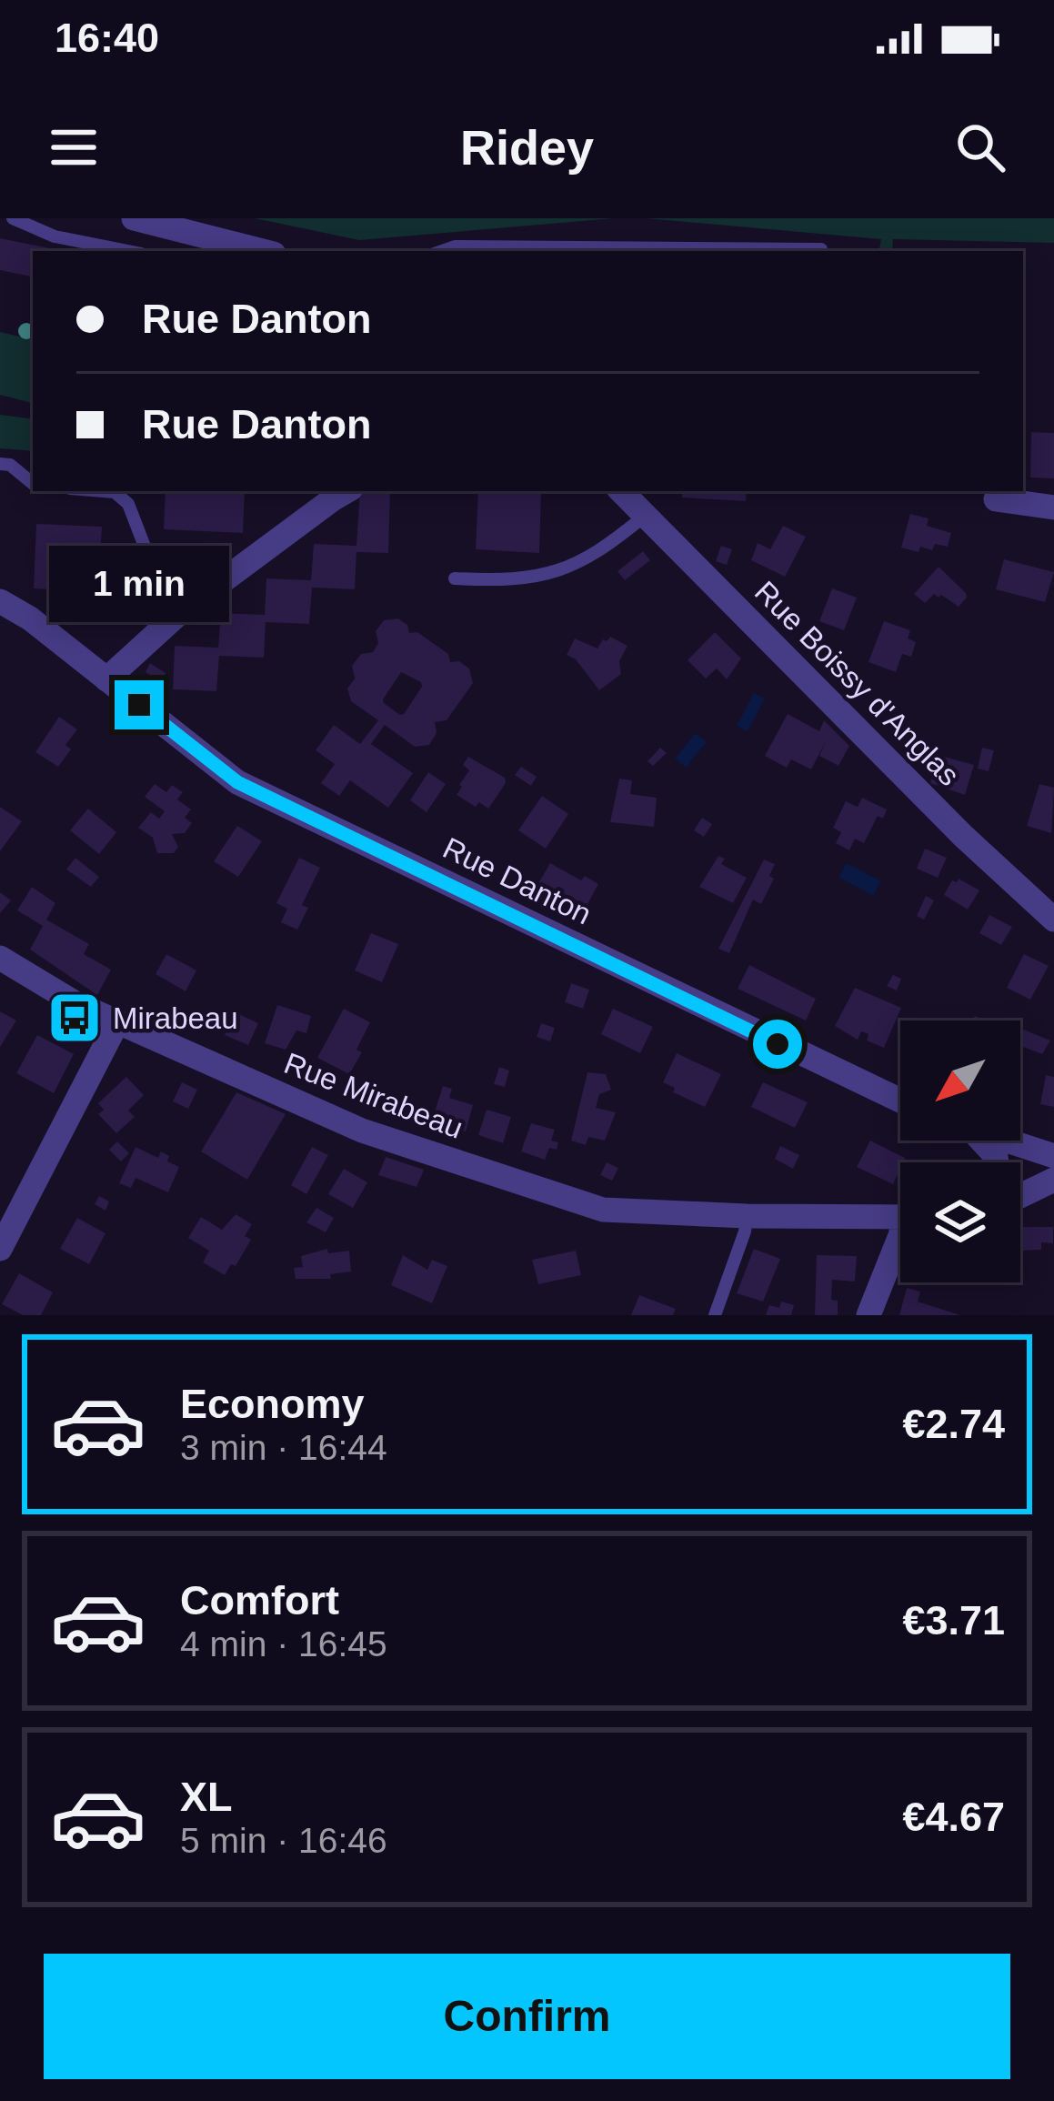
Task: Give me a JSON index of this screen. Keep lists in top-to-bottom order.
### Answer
{
  "streets": {
    "street": ["Rue Boissy d'Anglas", "Rue Danton", "Rue Mirabeau"]
  },
  "places": {
    "bus stop": ["Mirabeau"]
  },
  "north": "bottom left",
  "page": {
    "status": "16:40",
    "header": "Ridey",
    "banner": ["Rue Danton", "Rue Danton"],
    "bubble": "1 min",
    "list": [
      {
        "name": "Economy",
        "note": "3 min · 16:44",
        "value": "€2.74"
      },
      {
        "name": "Comfort",
        "note": "4 min · 16:45",
        "value": "€3.71"
      },
      {
        "name": "XL",
        "note": "5 min · 16:46",
        "value": "€4.67"
      }
    ],
    "buttons": "Confirm"
  }
}
